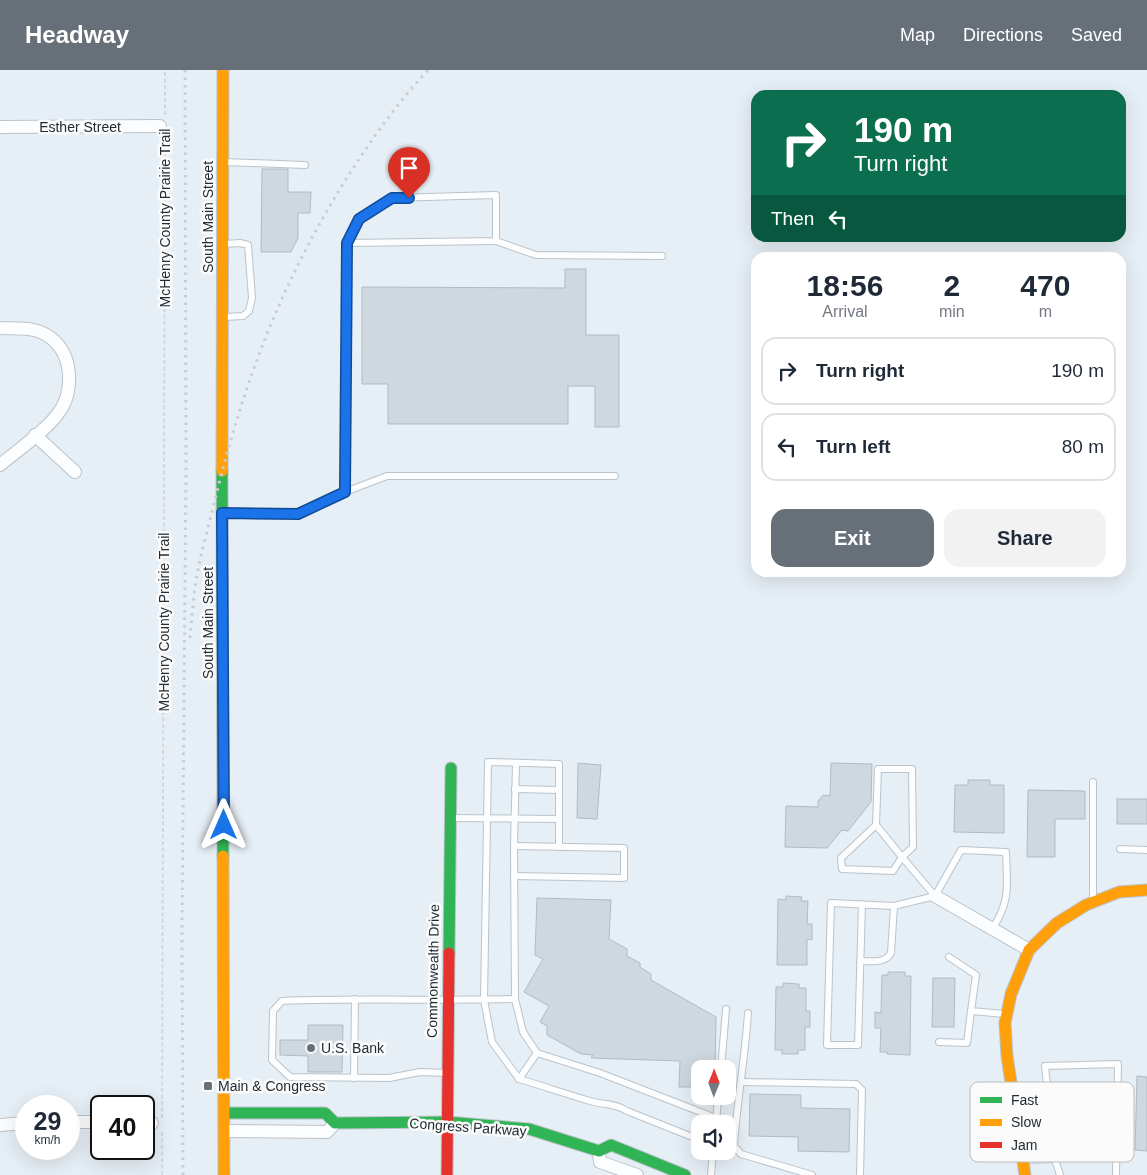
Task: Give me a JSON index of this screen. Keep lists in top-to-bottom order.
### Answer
{
  "streets": {
    "street": [
      "Esther Street",
      "South Main Street",
      "Commonwealth Drive",
      "Congress Parkway"
    ],
    "path": ["McHenry County Prairie Trail"]
  },
  "crossings": [
    ["Esther Street", "McHenry County Prairie Trail"],
    ["South Main Street", "Congress Parkway"],
    ["Commonwealth Drive", "Congress Parkway"]
  ],
  "places": {
    "other": ["U.S. Bank"],
    "transit": ["Main & Congress"]
  },
  "legend": ["Fast", "Slow", "Jam"],
  "north": "top",
  "page": {
    "header": "Headway",
    "nav": ["Map", "Directions", "Saved"],
    "turn": ["190 m", "Turn right"],
    "then": "Then",
    "eta": [
      "18:56",
      "Arrival",
      "2",
      "min",
      "470",
      "m"
    ],
    "list": [
      {
        "name": "Turn right",
        "value": "190 m"
      },
      {
        "name": "Turn left",
        "value": "80 m"
      }
    ],
    "buttons": ["Exit", "Share"],
    "speed": "29 km/h",
    "limit": "40"
  }
}
